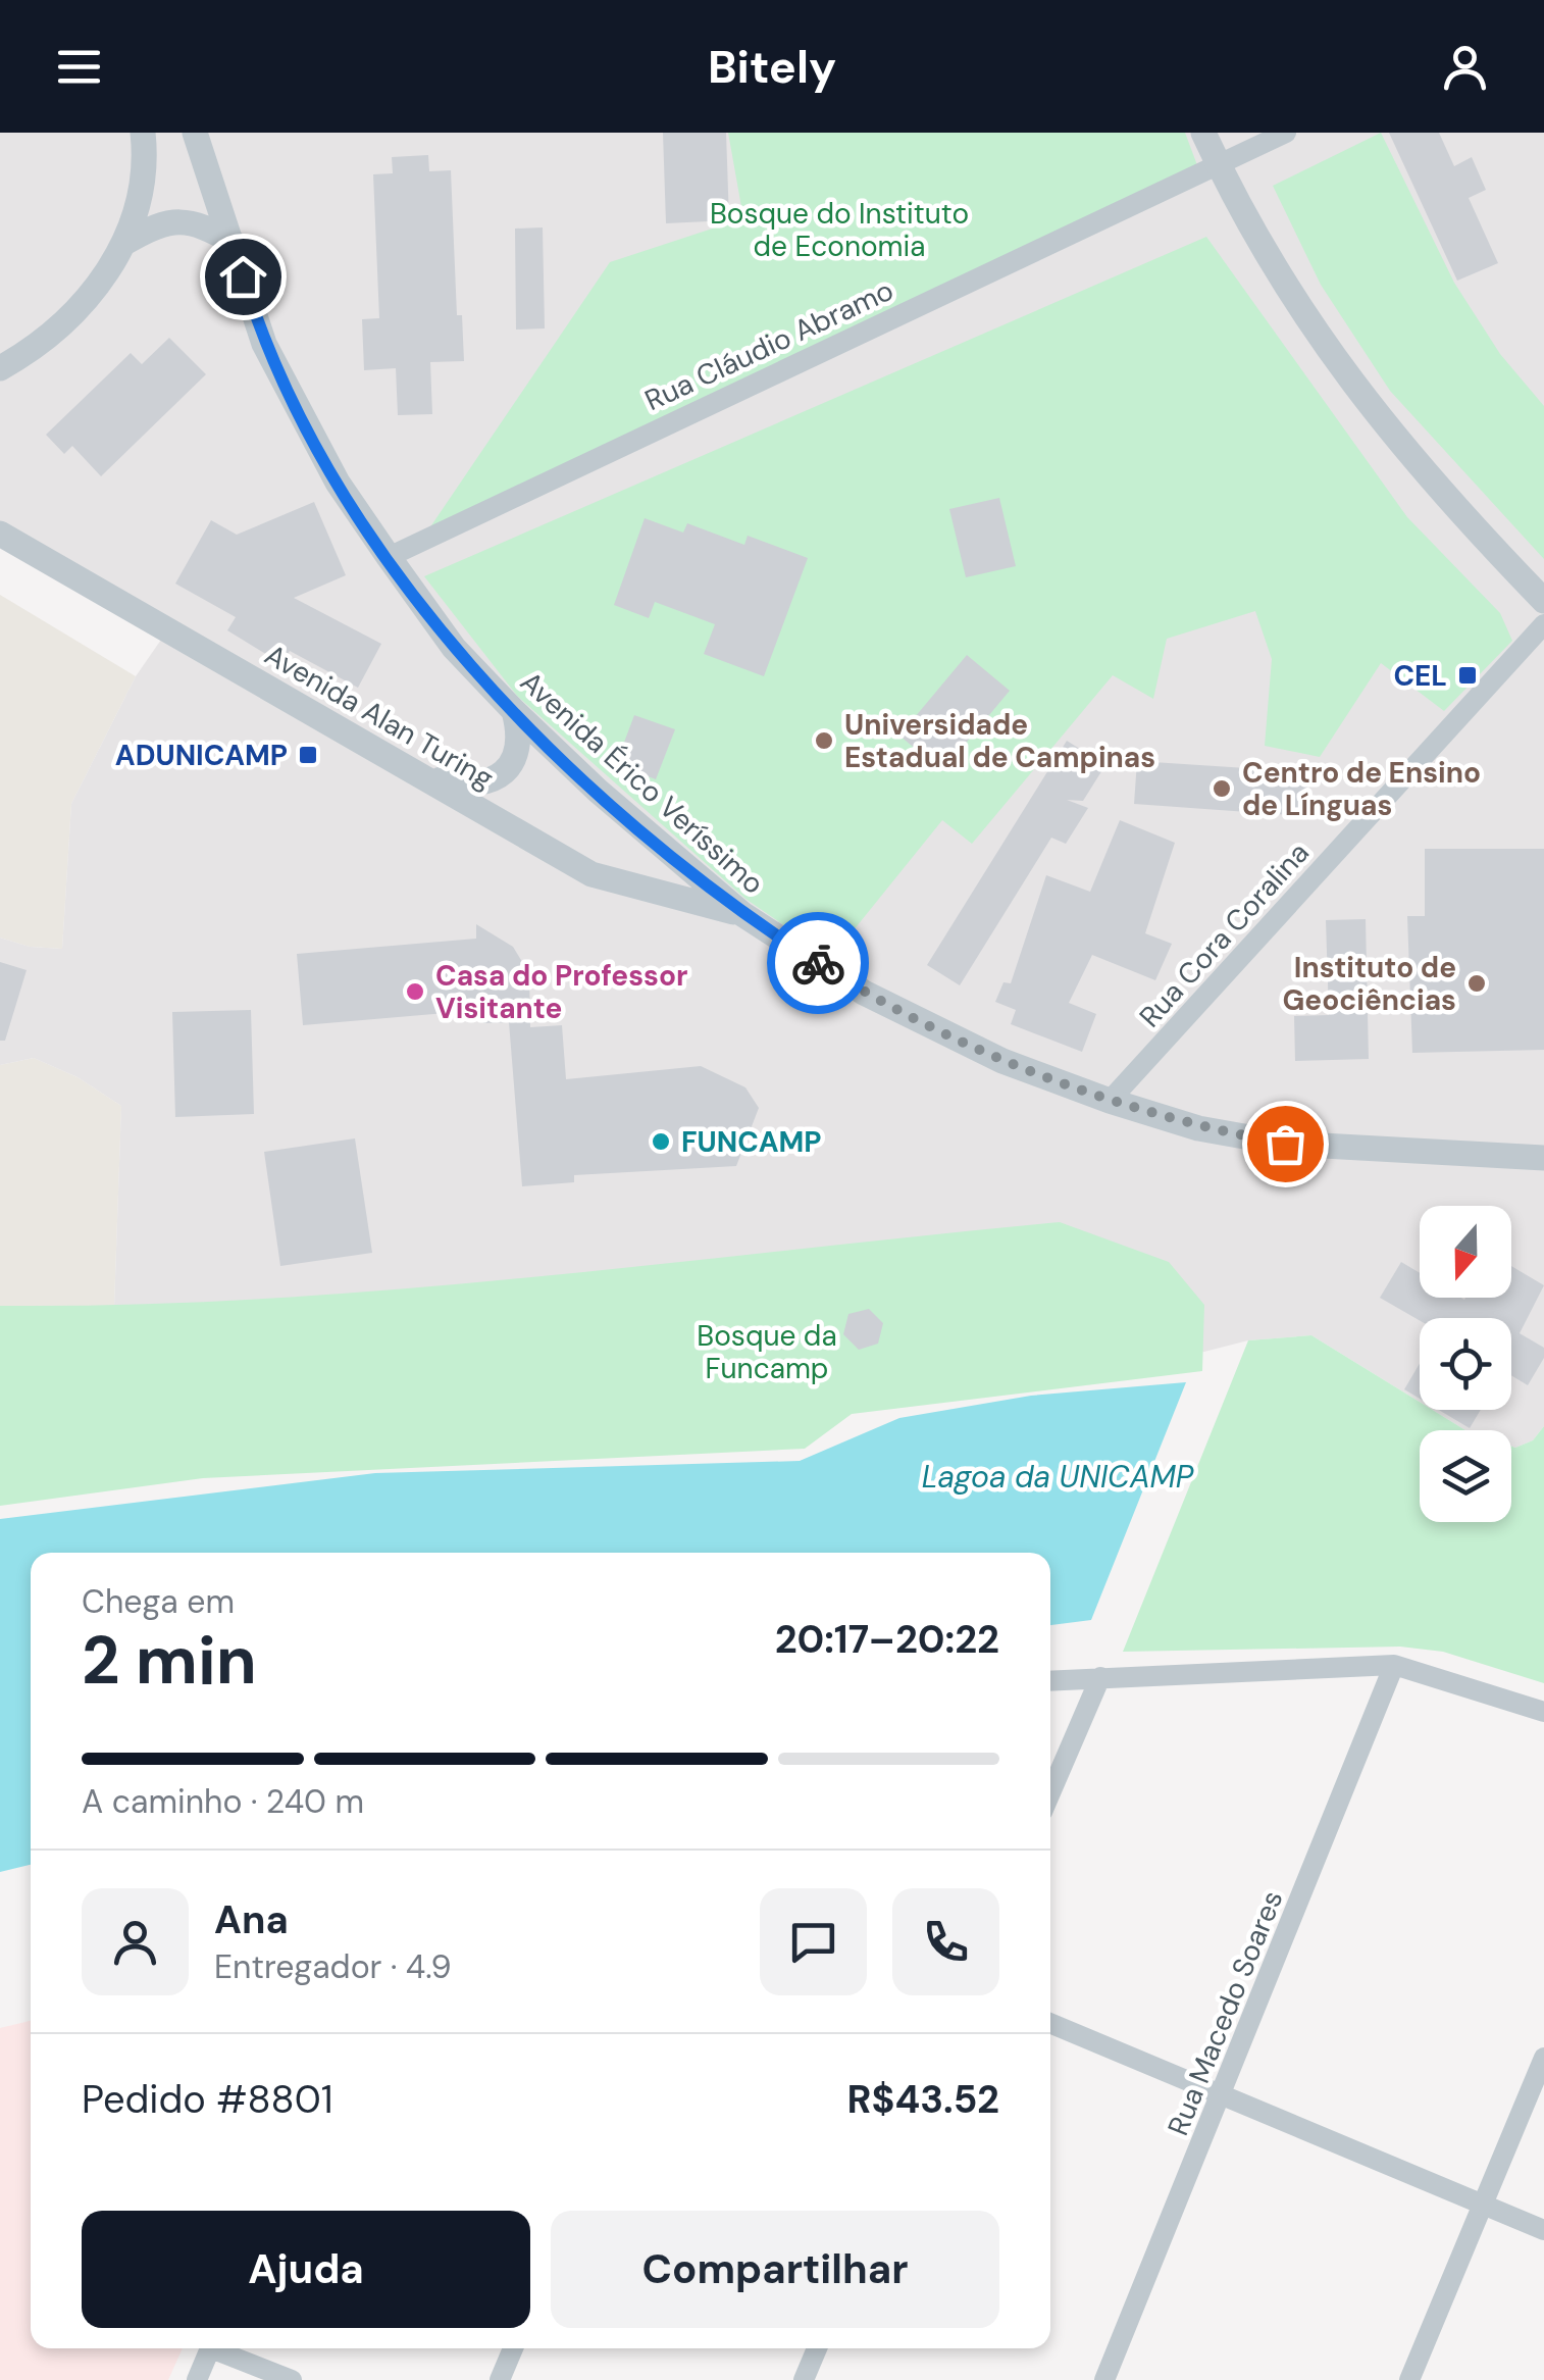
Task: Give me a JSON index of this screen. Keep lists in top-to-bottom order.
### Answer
{
  "streets": {
    "street": [
      "Rua Cláudio Abramo",
      "Avenida Alan Turing",
      "Avenida Érico Veríssimo",
      "Rua Cora Coralina",
      "Rua Macedo Soares"
    ]
  },
  "crossings": [
    ["Rua Cláudio Abramo", "Avenida Érico Veríssimo"],
    ["Avenida Alan Turing", "Avenida Érico Veríssimo"],
    ["Avenida Érico Veríssimo", "Rua Cora Coralina"]
  ],
  "water": ["Lagoa da UNICAMP"],
  "parks": ["Bosque do Instituto de Economia", "Bosque da Funcamp"],
  "places": {
    "transit": ["CEL", "ADUNICAMP"],
    "other": [
      "Universidade Estadual de Campinas",
      "Centro de Ensino de Línguas",
      "Instituto de Geociências",
      "Casa do Professor Visitante",
      "FUNCAMP"
    ]
  },
  "north": "bottom",
  "page": {
    "header": "Bitely",
    "heading": ["2 min", "Chega em", "20:17–20:22"],
    "panel": [
      "Ana",
      "Entregador · 4.9",
      "Pedido #8801",
      "R$43.52"
    ],
    "bar": "A caminho · 240 m",
    "buttons": ["Ajuda", "Compartilhar"]
  }
}
